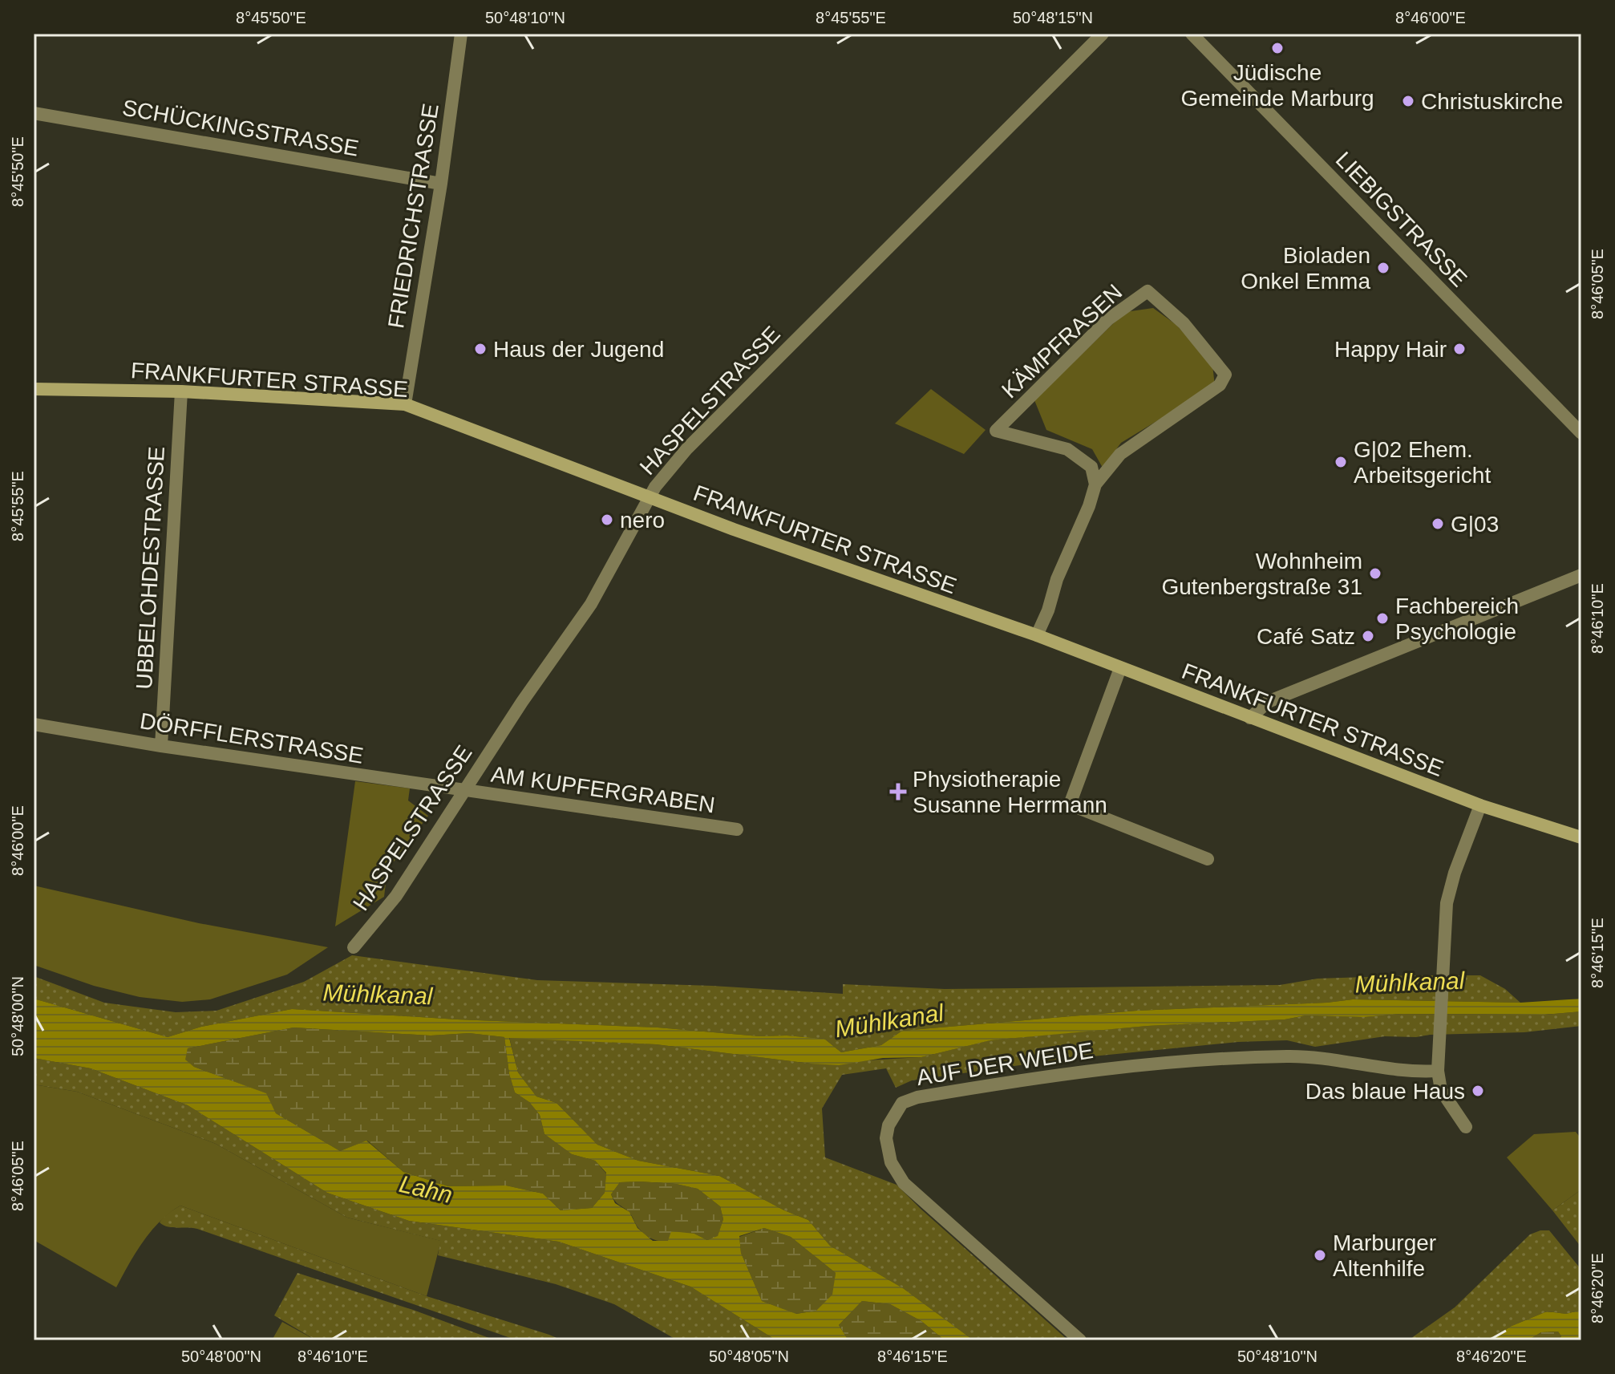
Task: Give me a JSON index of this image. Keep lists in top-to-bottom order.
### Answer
{
  "streets": {
    "street": [
      "SCHÜCKINGSTRASSE",
      "FRIEDRICHSTRASSE",
      "LIEBIGSTRASSE",
      "KÄMPFRASEN",
      "FRANKFURTER STRASSE",
      "HASPELSTRASSE",
      "UBBELOHDESTRASSE",
      "DÖRFFLERSTRASSE",
      "AM KUPFERGRABEN",
      "AUF DER WEIDE"
    ]
  },
  "crossings": [
    ["SCHÜCKINGSTRASSE", "FRIEDRICHSTRASSE"],
    ["FRIEDRICHSTRASSE", "FRANKFURTER STRASSE"],
    ["KÄMPFRASEN", "FRANKFURTER STRASSE"],
    ["FRANKFURTER STRASSE", "HASPELSTRASSE"],
    ["FRANKFURTER STRASSE", "UBBELOHDESTRASSE"],
    ["HASPELSTRASSE", "DÖRFFLERSTRASSE"],
    ["HASPELSTRASSE", "AM KUPFERGRABEN"],
    ["UBBELOHDESTRASSE", "DÖRFFLERSTRASSE"],
    ["DÖRFFLERSTRASSE", "AM KUPFERGRABEN"]
  ],
  "water": ["Mühlkanal", "Lahn"],
  "places": {
    "other": [
      "Jüdische Gemeinde Marburg",
      "Christuskirche",
      "Bioladen Onkel Emma",
      "Haus der Jugend",
      "Happy Hair",
      "G|02 Ehem. Arbeitsgericht",
      "nero",
      "G|03",
      "Wohnheim Gutenbergstraße 31",
      "Fachbereich Psychologie",
      "Café Satz",
      "Das blaue Haus",
      "Marburger Altenhilfe"
    ],
    "health": ["Physiotherapie Susanne Herrmann"]
  },
  "coordinates": [
    "8°45'50\"E",
    "50°48'10\"N",
    "8°45'55\"E",
    "50°48'15\"N",
    "8°46'00\"E",
    "8°46'05\"E",
    "8°46'10\"E",
    "8°46'15\"E",
    "50°48'00\"N",
    "8°46'20\"E",
    "50°48'05\"N"
  ]
}
